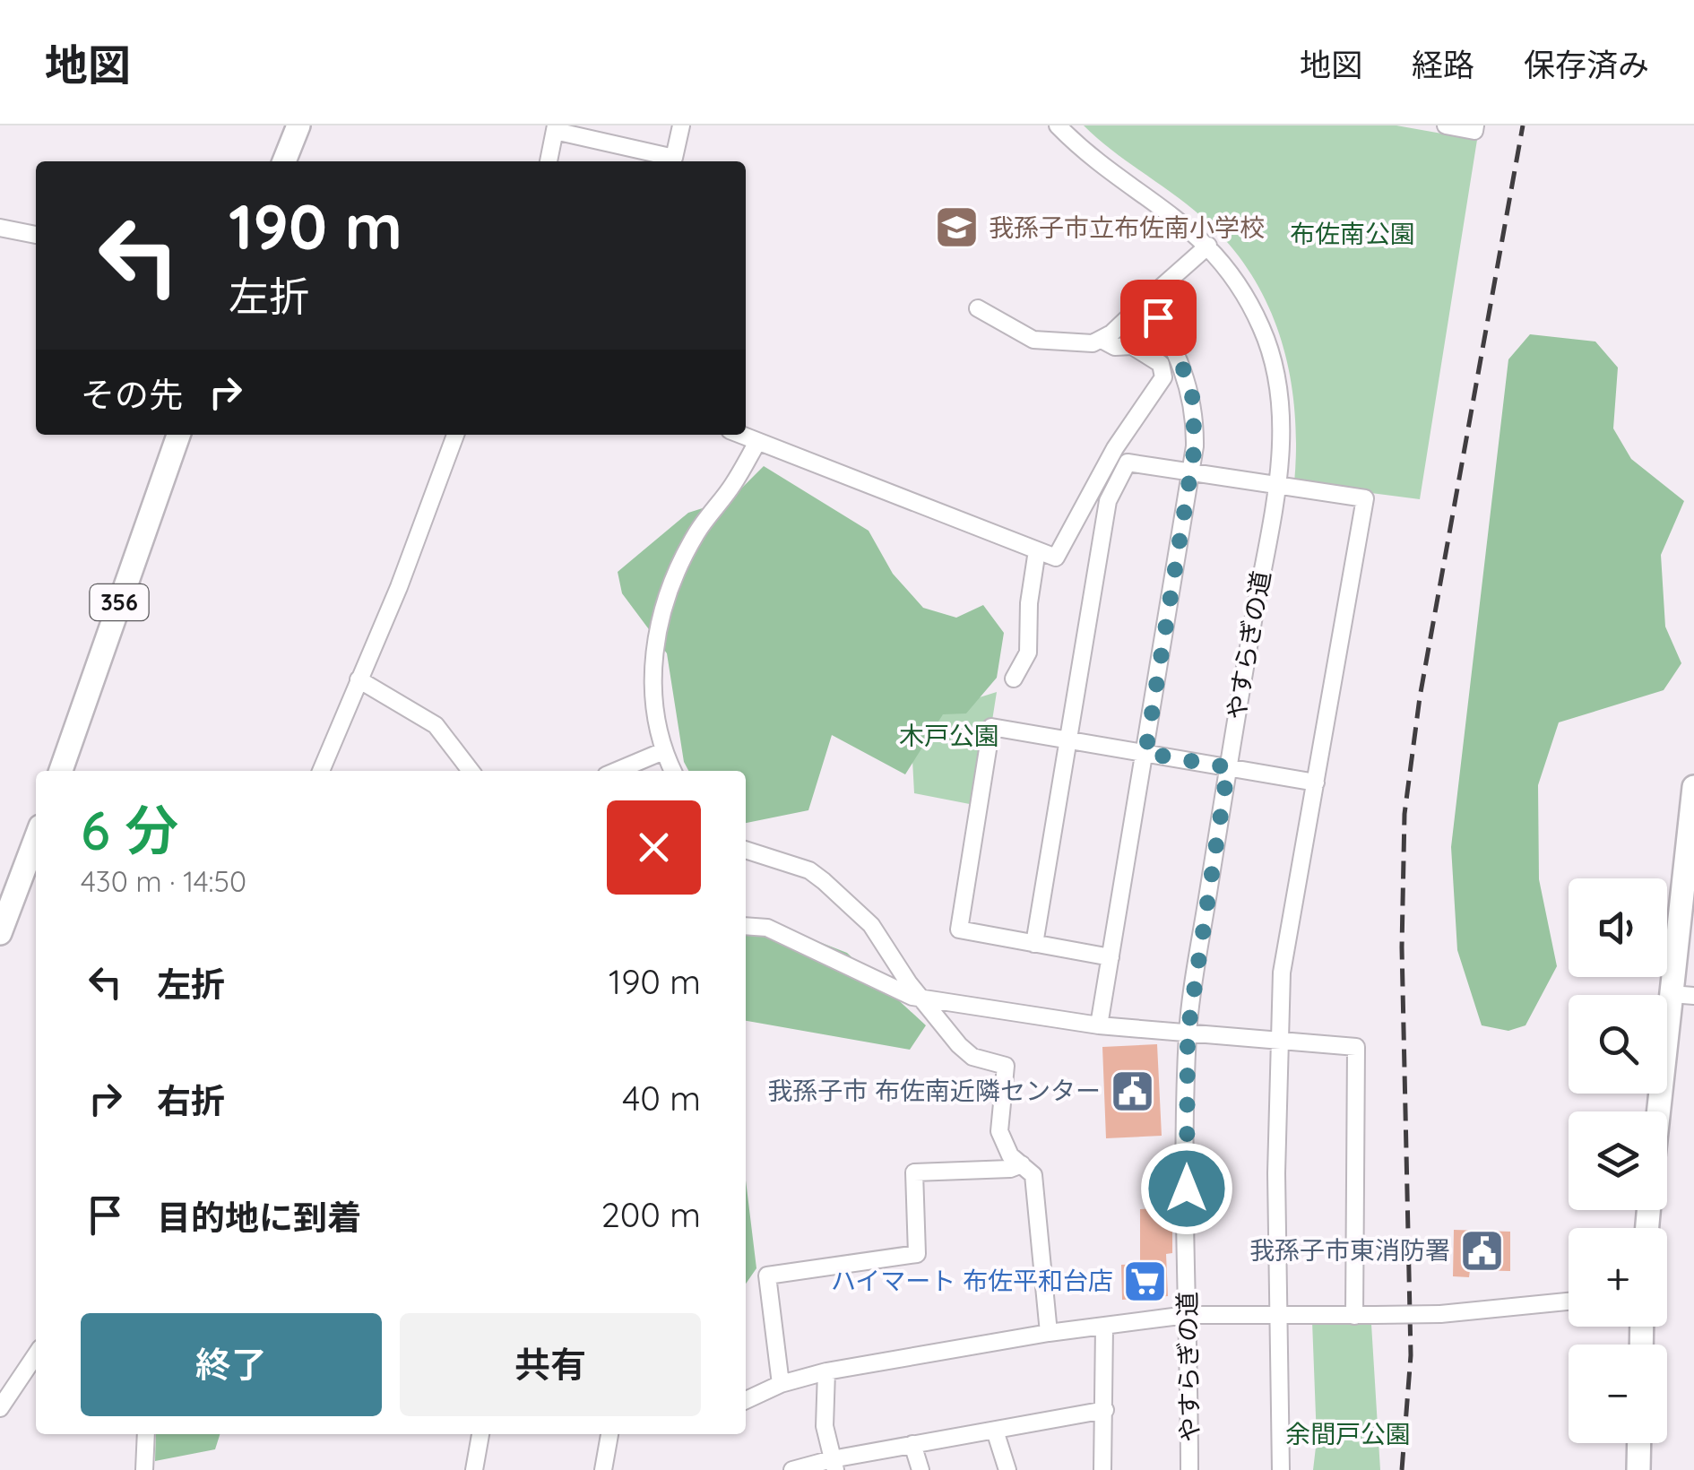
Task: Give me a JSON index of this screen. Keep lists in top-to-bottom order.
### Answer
{
  "streets": {
    "highway": ["356"],
    "street": ["やすらぎの道"]
  },
  "parks": ["布佐南公園", "木戸公園", "余間戸公園"],
  "places": {
    "school or university": ["我孫子市立布佐南小学校"],
    "public building": ["我孫子市 布佐南近隣センター", "我孫子市東消防署"],
    "supermarket": ["ハイマート 布佐平和台店"]
  },
  "page": {
    "header": "地図",
    "nav": ["地図", "経路", "保存済み"],
    "turn": ["190 m", "左折"],
    "then": "その先",
    "heading": ["6 分", "430 m · 14:50"],
    "map_buttons": ["+", "−"],
    "list": [
      {
        "name": "左折",
        "value": "190 m"
      },
      {
        "name": "右折",
        "value": "40 m"
      },
      {
        "name": "目的地に到着",
        "value": "200 m"
      }
    ],
    "buttons": ["終了", "共有"]
  }
}
